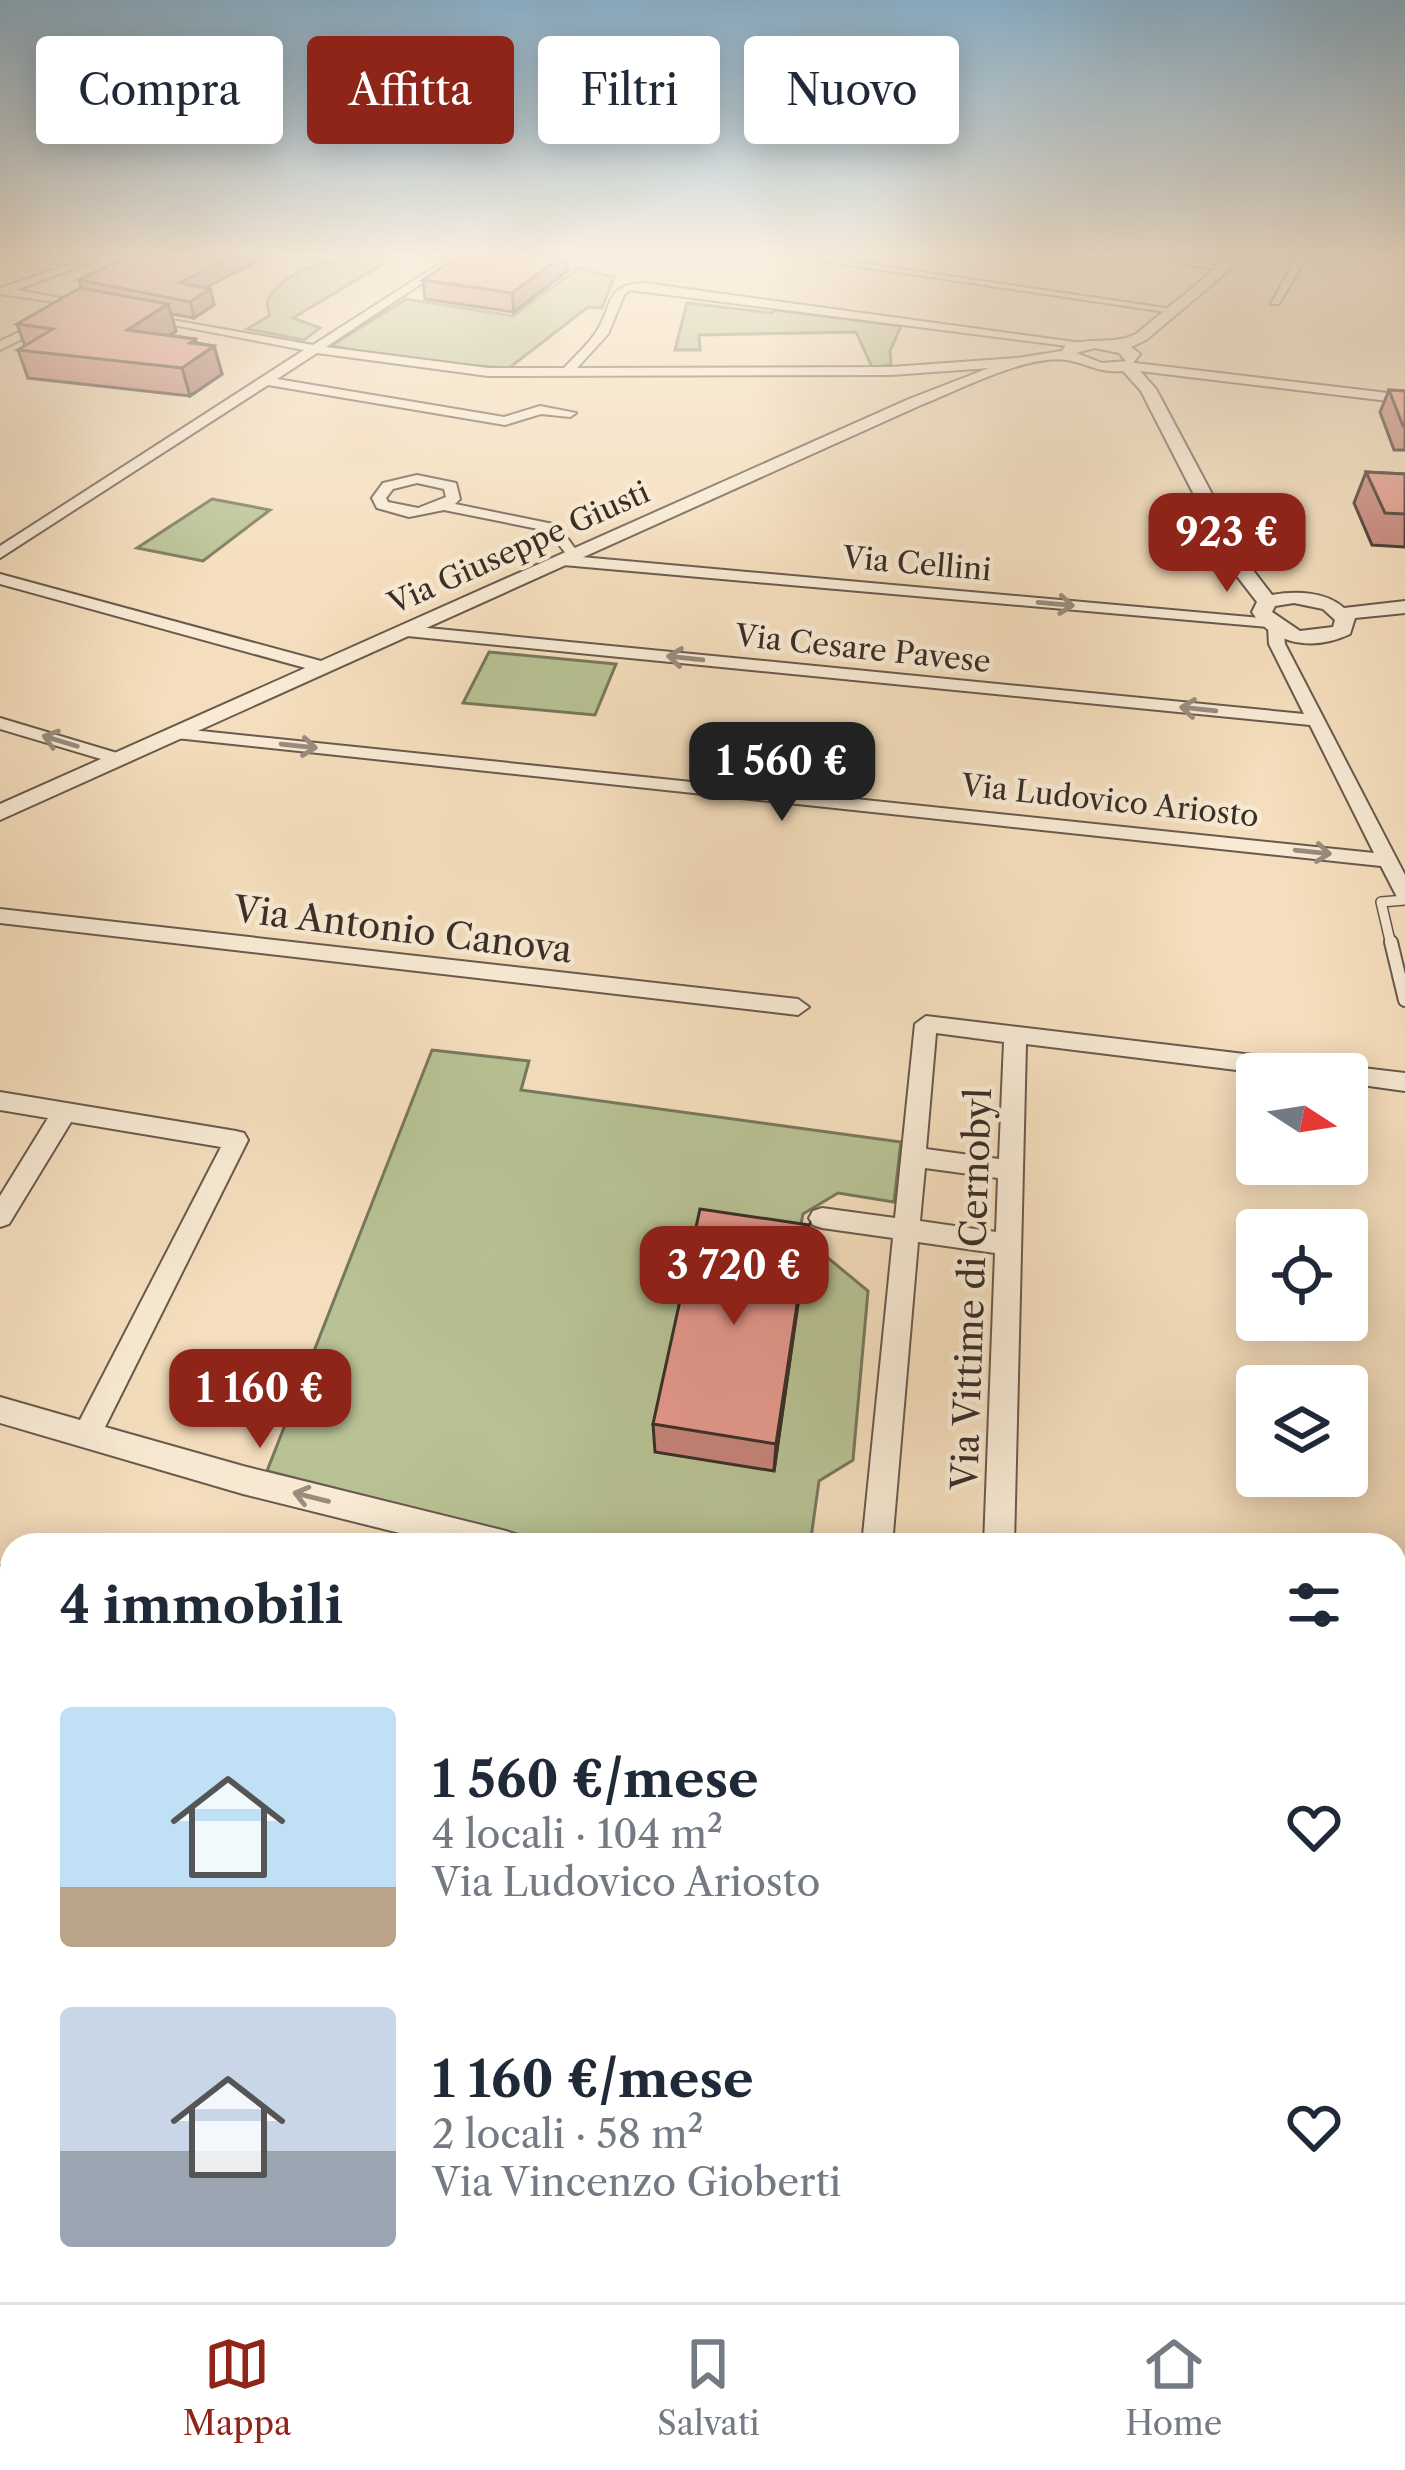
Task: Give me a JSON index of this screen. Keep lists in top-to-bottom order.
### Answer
{
  "streets": {
    "street": [
      "Via Giuseppe Giusti",
      "Via Cellini",
      "Via Cesare Pavese",
      "Via Ludovico Ariosto",
      "Via Antonio Canova",
      "Via Vittime di Cernobyl"
    ]
  },
  "crossings": [
    ["Via Giuseppe Giusti", "Via Cellini"],
    ["Via Giuseppe Giusti", "Via Cesare Pavese"],
    ["Via Giuseppe Giusti", "Via Ludovico Ariosto"]
  ],
  "one_way": ["Via Cesare Pavese", "Via Ludovico Ariosto"],
  "north": "right",
  "page": {
    "chip": [
      "Compra",
      "Affitta",
      "Filtri",
      "Nuovo"
    ],
    "price": [
      "923 €",
      "1 560 €",
      "3 720 €",
      "1 160 €"
    ],
    "heading": "4 immobili",
    "list": [
      {
        "name": "1 560 €/mese",
        "note": "4 locali · 104 m² · Via Ludovico Ariosto"
      },
      {
        "name": "1 160 €/mese",
        "note": "2 locali · 58 m² · Via Vincenzo Gioberti"
      }
    ],
    "tabs": ["Mappa", "Salvati", "Home"]
  }
}
